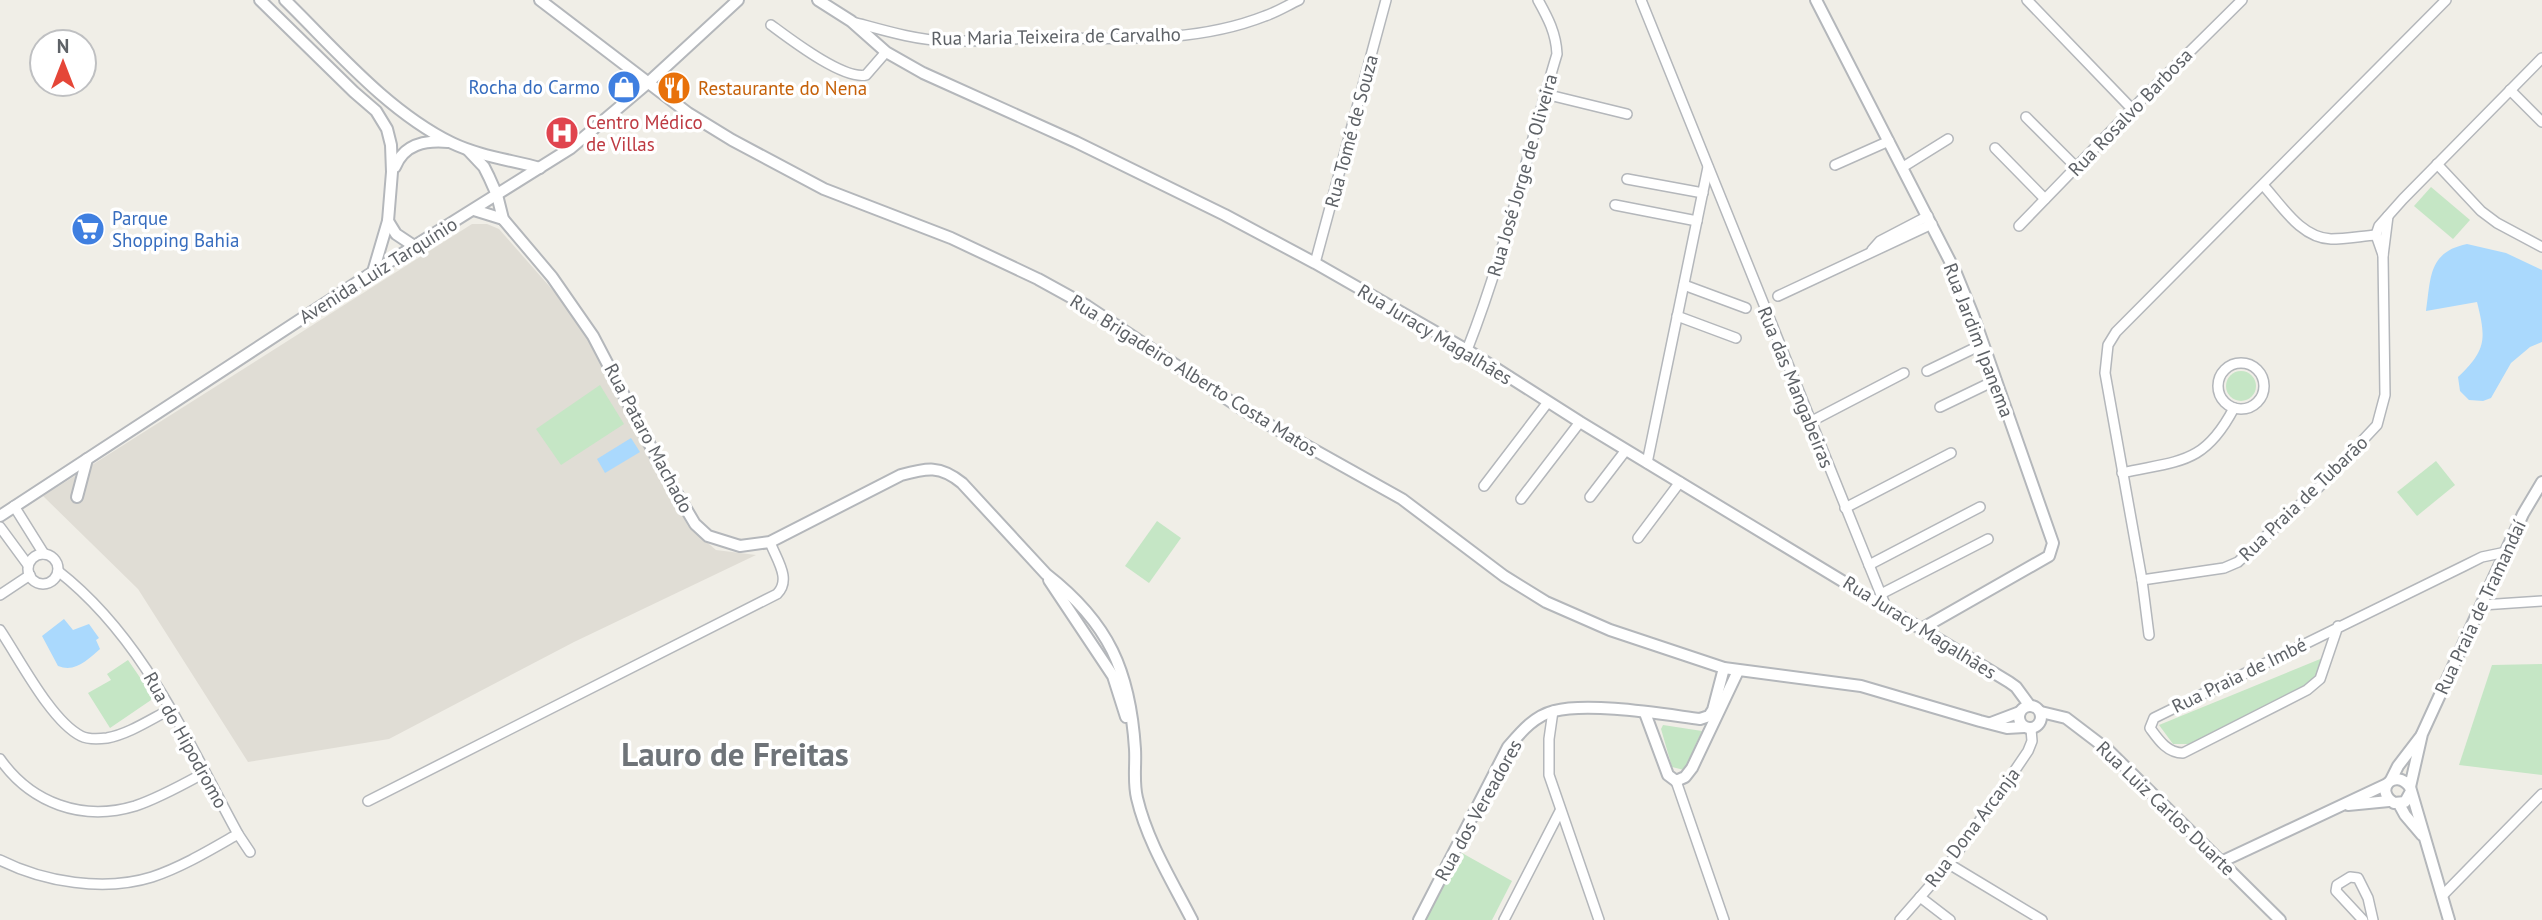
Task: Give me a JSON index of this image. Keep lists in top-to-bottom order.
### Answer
{
  "streets": {
    "street": [
      "Rua Maria Teixeira de Carvalho",
      "Rua Rosalvo Barbosa",
      "Rua Tomé de Souza",
      "Rua José Jorge de Oliveira",
      "Avenida Luiz Tarquínio",
      "Rua Juracy Magalhães",
      "Rua Jardim Ipanema",
      "Rua Brigadeiro Alberto Costa Matos",
      "Rua das Mangabeiras",
      "Rua Pataro Machado",
      "Rua Praia de Tubarão",
      "Rua Praia de Tramandaí",
      "Rua Praia de Imbé",
      "Rua do Hipodromo",
      "Rua Luiz Carlos Duarte",
      "Rua dos Vereadores",
      "Rua Dona Arcanja"
    ]
  },
  "crossings": [
    ["Rua Maria Teixeira de Carvalho", "Rua Juracy Magalhães"],
    ["Rua Tomé de Souza", "Rua Juracy Magalhães"],
    ["Rua José Jorge de Oliveira", "Rua Juracy Magalhães"],
    ["Avenida Luiz Tarquínio", "Rua Brigadeiro Alberto Costa Matos"],
    ["Avenida Luiz Tarquínio", "Rua Pataro Machado"],
    ["Rua Juracy Magalhães", "Rua Jardim Ipanema"],
    ["Rua Juracy Magalhães", "Rua das Mangabeiras"],
    ["Rua Juracy Magalhães", "Rua Luiz Carlos Duarte"],
    ["Rua Brigadeiro Alberto Costa Matos", "Rua dos Vereadores"],
    ["Rua Brigadeiro Alberto Costa Matos", "Rua Dona Arcanja"],
    ["Rua Praia de Tramandaí", "Rua Praia de Imbé"]
  ],
  "districts": ["Lauro de Freitas"],
  "places": {
    "shop": ["Rocha do Carmo"],
    "restaurant": ["Restaurante do Nena"],
    "hospital": ["Centro Médico de Villas"],
    "supermarket": ["Parque Shopping Bahia"]
  },
  "north": "top"
}
